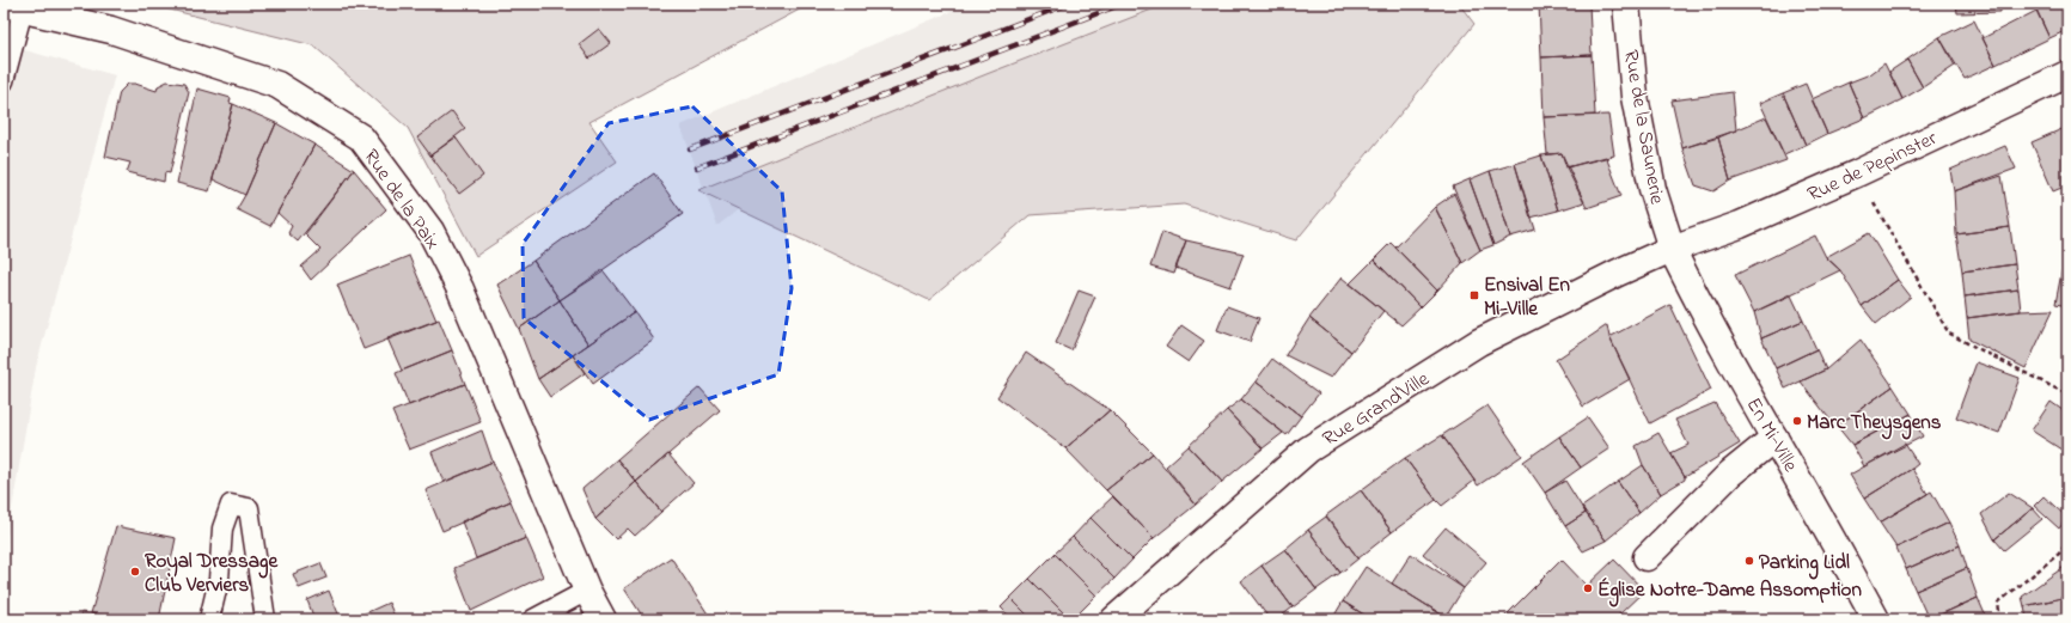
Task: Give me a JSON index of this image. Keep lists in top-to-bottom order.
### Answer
{
  "streets": {
    "street": [
      "Rue de la Saunerie",
      "Rue de Pepinster",
      "Rue de la Paix",
      "Rue Grand'Ville",
      "En Mi-Ville"
    ]
  },
  "crossings": [
    ["Rue de la Saunerie", "Rue de Pepinster"],
    ["Rue de la Saunerie", "Rue Grand'Ville"],
    ["Rue de la Saunerie", "En Mi-Ville"],
    ["Rue de Pepinster", "Rue Grand'Ville"],
    ["Rue de Pepinster", "En Mi-Ville"],
    ["Rue Grand'Ville", "En Mi-Ville"]
  ],
  "places": {
    "transit": ["Ensival En Mi-Ville"],
    "other": [
      "Marc Theysgens",
      "Parking Lidl",
      "Royal Dressage Club Verviers",
      "Église Notre-Dame Assomption"
    ]
  }
}
